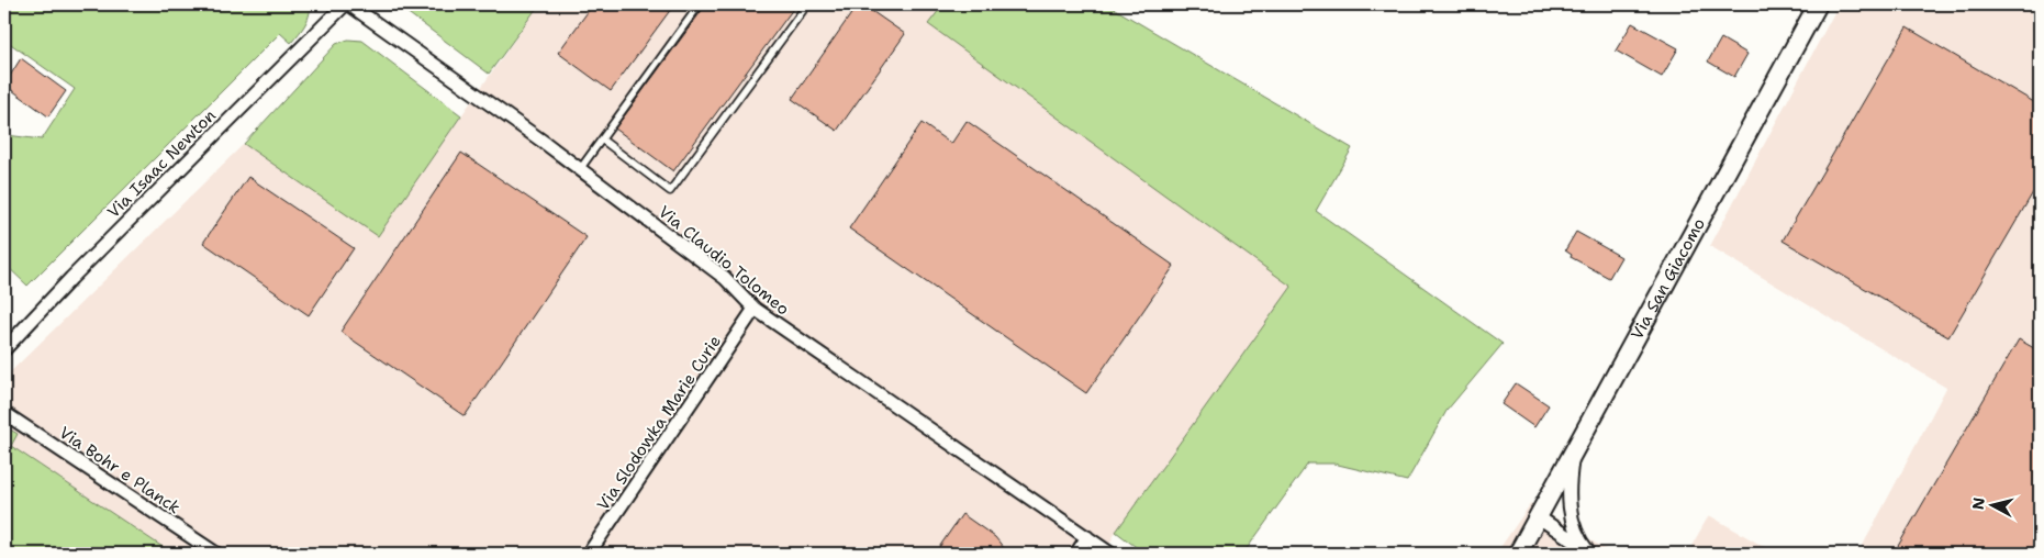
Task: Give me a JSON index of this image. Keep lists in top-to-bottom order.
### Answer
{
  "streets": {
    "street": [
      "Via Isaac Newton",
      "Via Claudio Tolomeo",
      "Via San Giacomo",
      "Via Slodowka Marie Curie",
      "Via Bohr e Planck"
    ]
  },
  "crossings": [
    ["Via Claudio Tolomeo", "Via Slodowka Marie Curie"]
  ],
  "north": "left"
}
